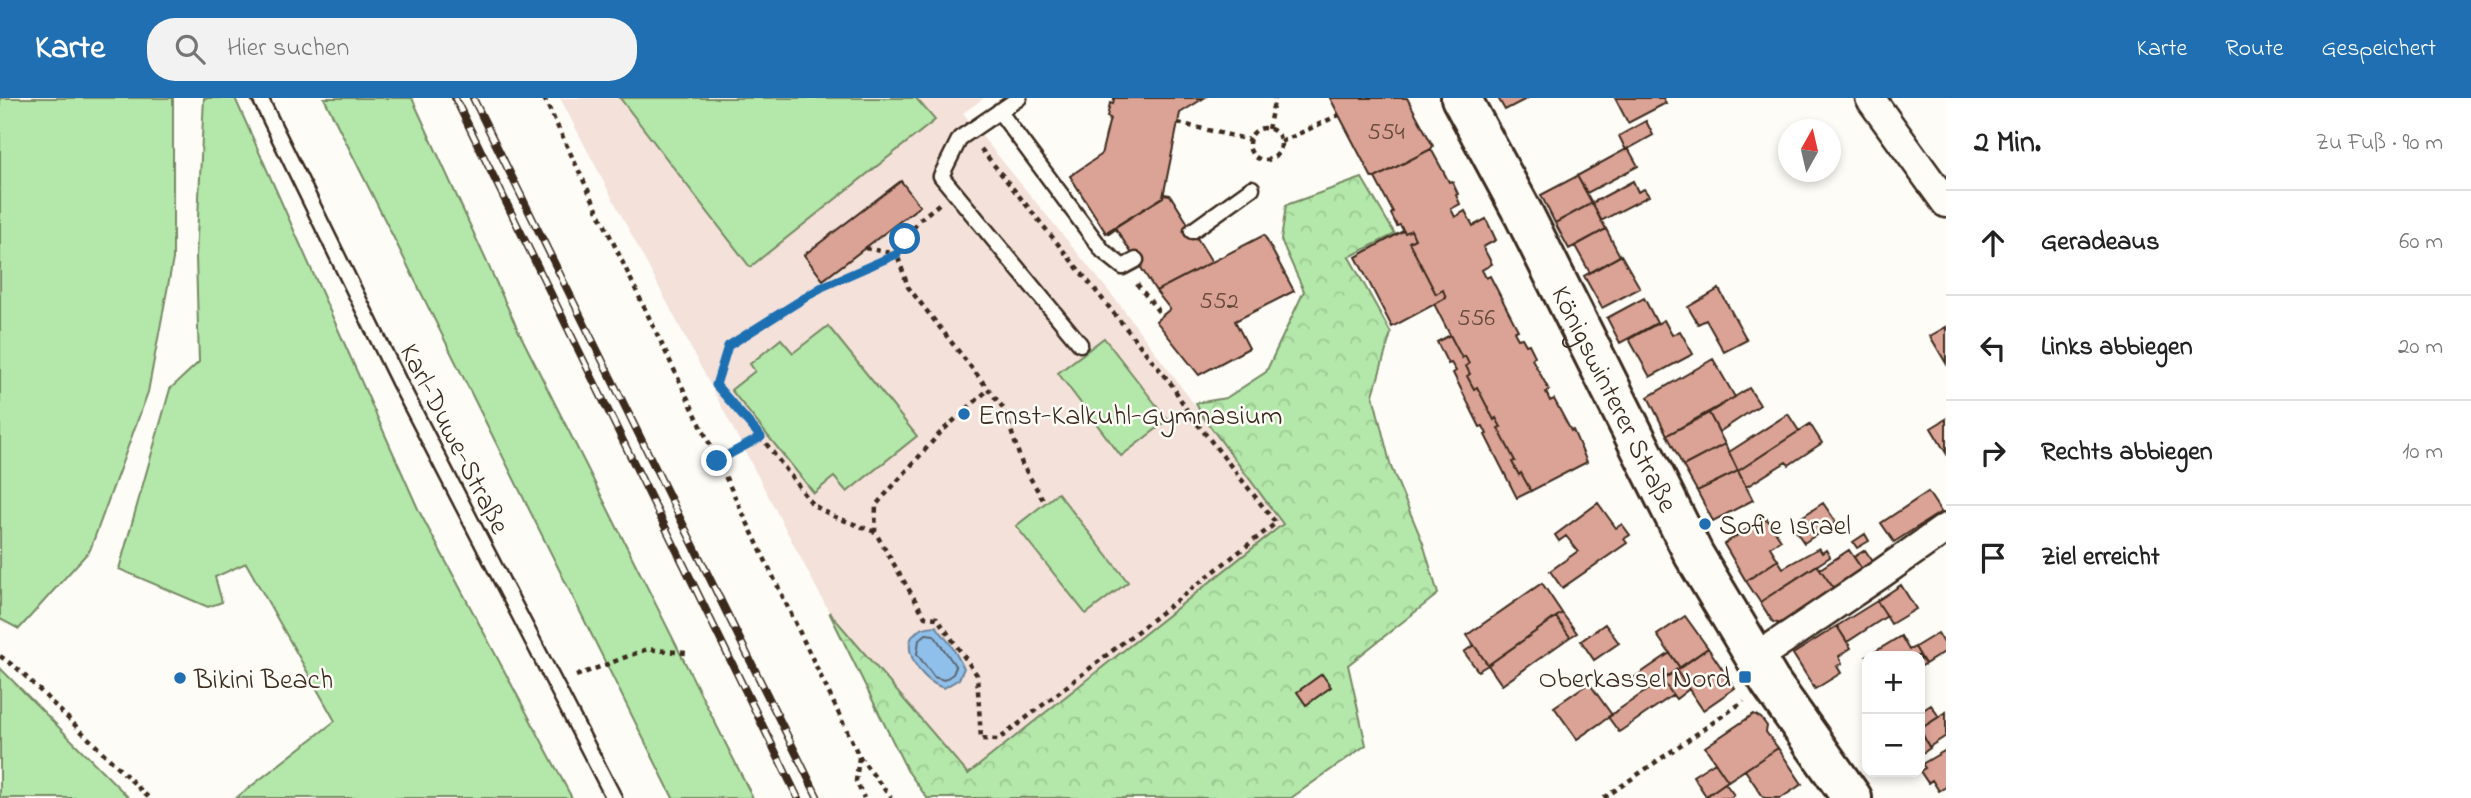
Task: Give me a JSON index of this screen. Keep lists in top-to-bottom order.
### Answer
{
  "streets": {
    "main road": ["Königswinterer Straße"],
    "lane": ["Karl-Duwe-Straße"]
  },
  "places": {
    "other": ["Ernst-Kalkuhl-Gymnasium", "Sofie Israel", "Bikini Beach"],
    "transit": ["Oberkassel Nord"]
  },
  "house_numbers": ["554", "552", "556"],
  "north": "top",
  "page": {
    "header": "Karte",
    "search": "Hier suchen",
    "nav": ["Karte", "Route", "Gespeichert"],
    "heading": ["2 Min.", "Zu Fuß · 90 m"],
    "list": [
      ["Geradeaus", "60 m"],
      ["Links abbiegen", "20 m"],
      ["Rechts abbiegen", "10 m"],
      "Ziel erreicht"
    ],
    "map_buttons": ["+", "−"]
  }
}
